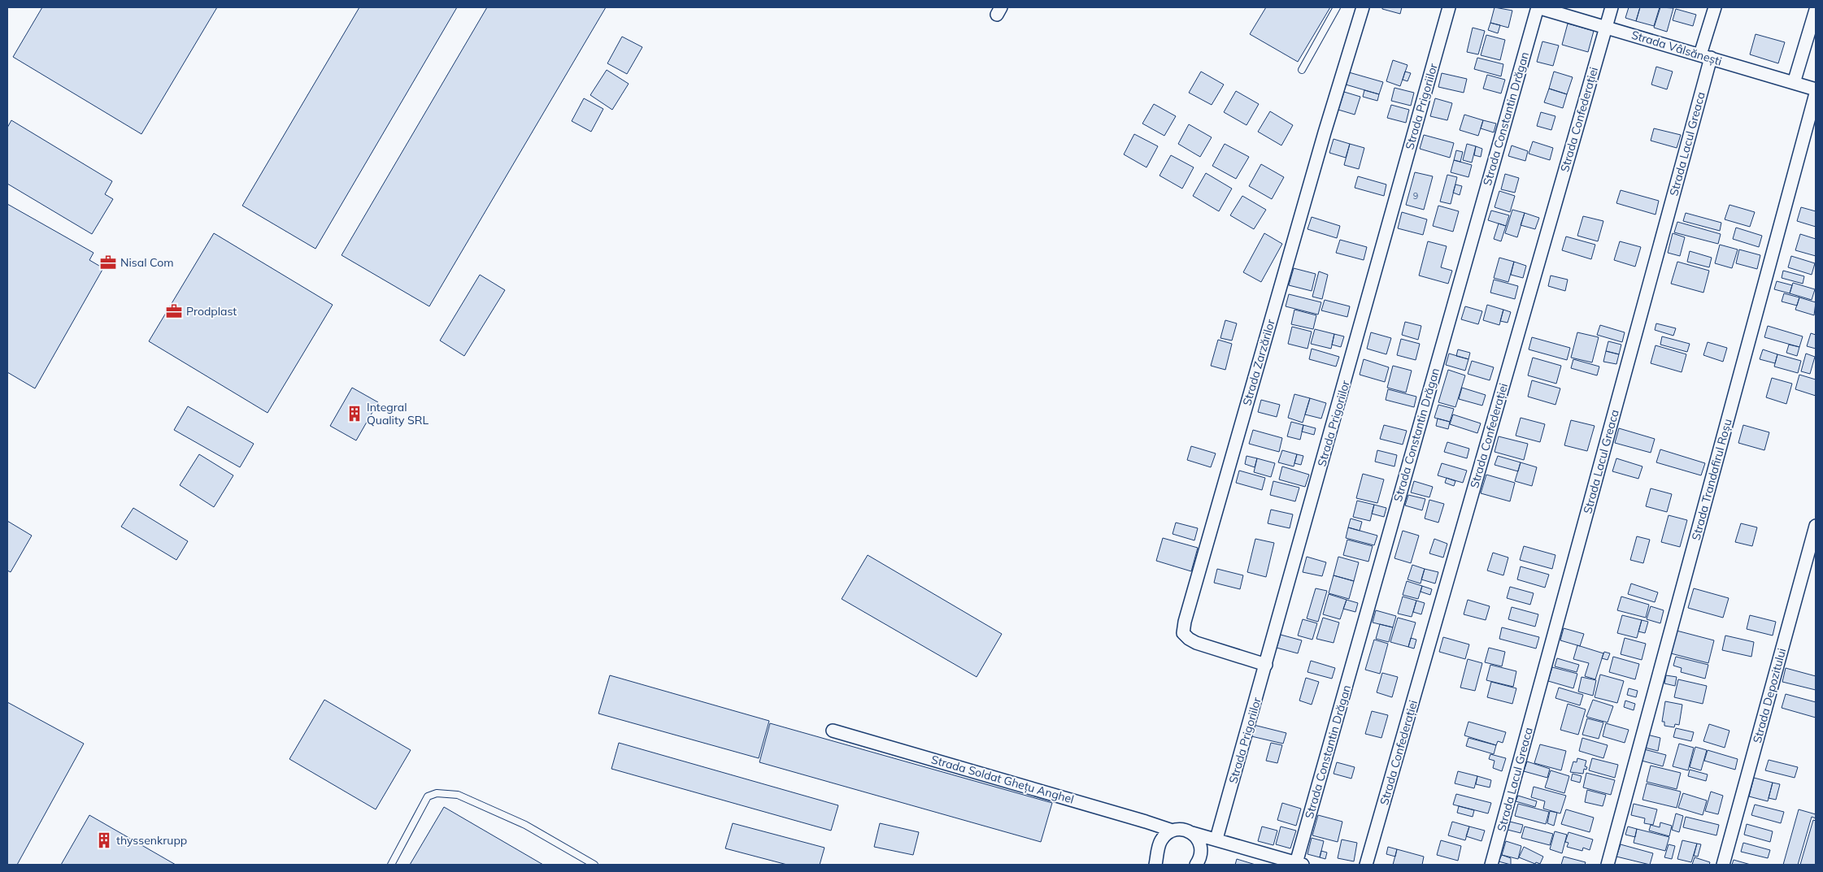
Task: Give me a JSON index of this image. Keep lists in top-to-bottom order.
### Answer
{
  "streets": {
    "street": [
      "Strada Vâlsănești",
      "Strada Prigoriilor",
      "Strada Constantin Drăgan",
      "Strada Confederației",
      "Strada Lacul Greaca",
      "Strada Zarzărilor",
      "Strada Trandafirul Roșu",
      "Strada Depozitului",
      "Strada Soldat Ghețu Anghel"
    ]
  },
  "crossings": [
    ["Strada Vâlsănești", "Strada Constantin Drăgan"],
    ["Strada Vâlsănești", "Strada Confederației"],
    ["Strada Vâlsănești", "Strada Lacul Greaca"],
    ["Strada Prigoriilor", "Strada Zarzărilor"]
  ],
  "places": {
    "office": ["Nisal Com", "Prodplast"],
    "building": ["Integral Quality SRL", "thyssenkrupp"]
  },
  "house_numbers": ["9"]
}
